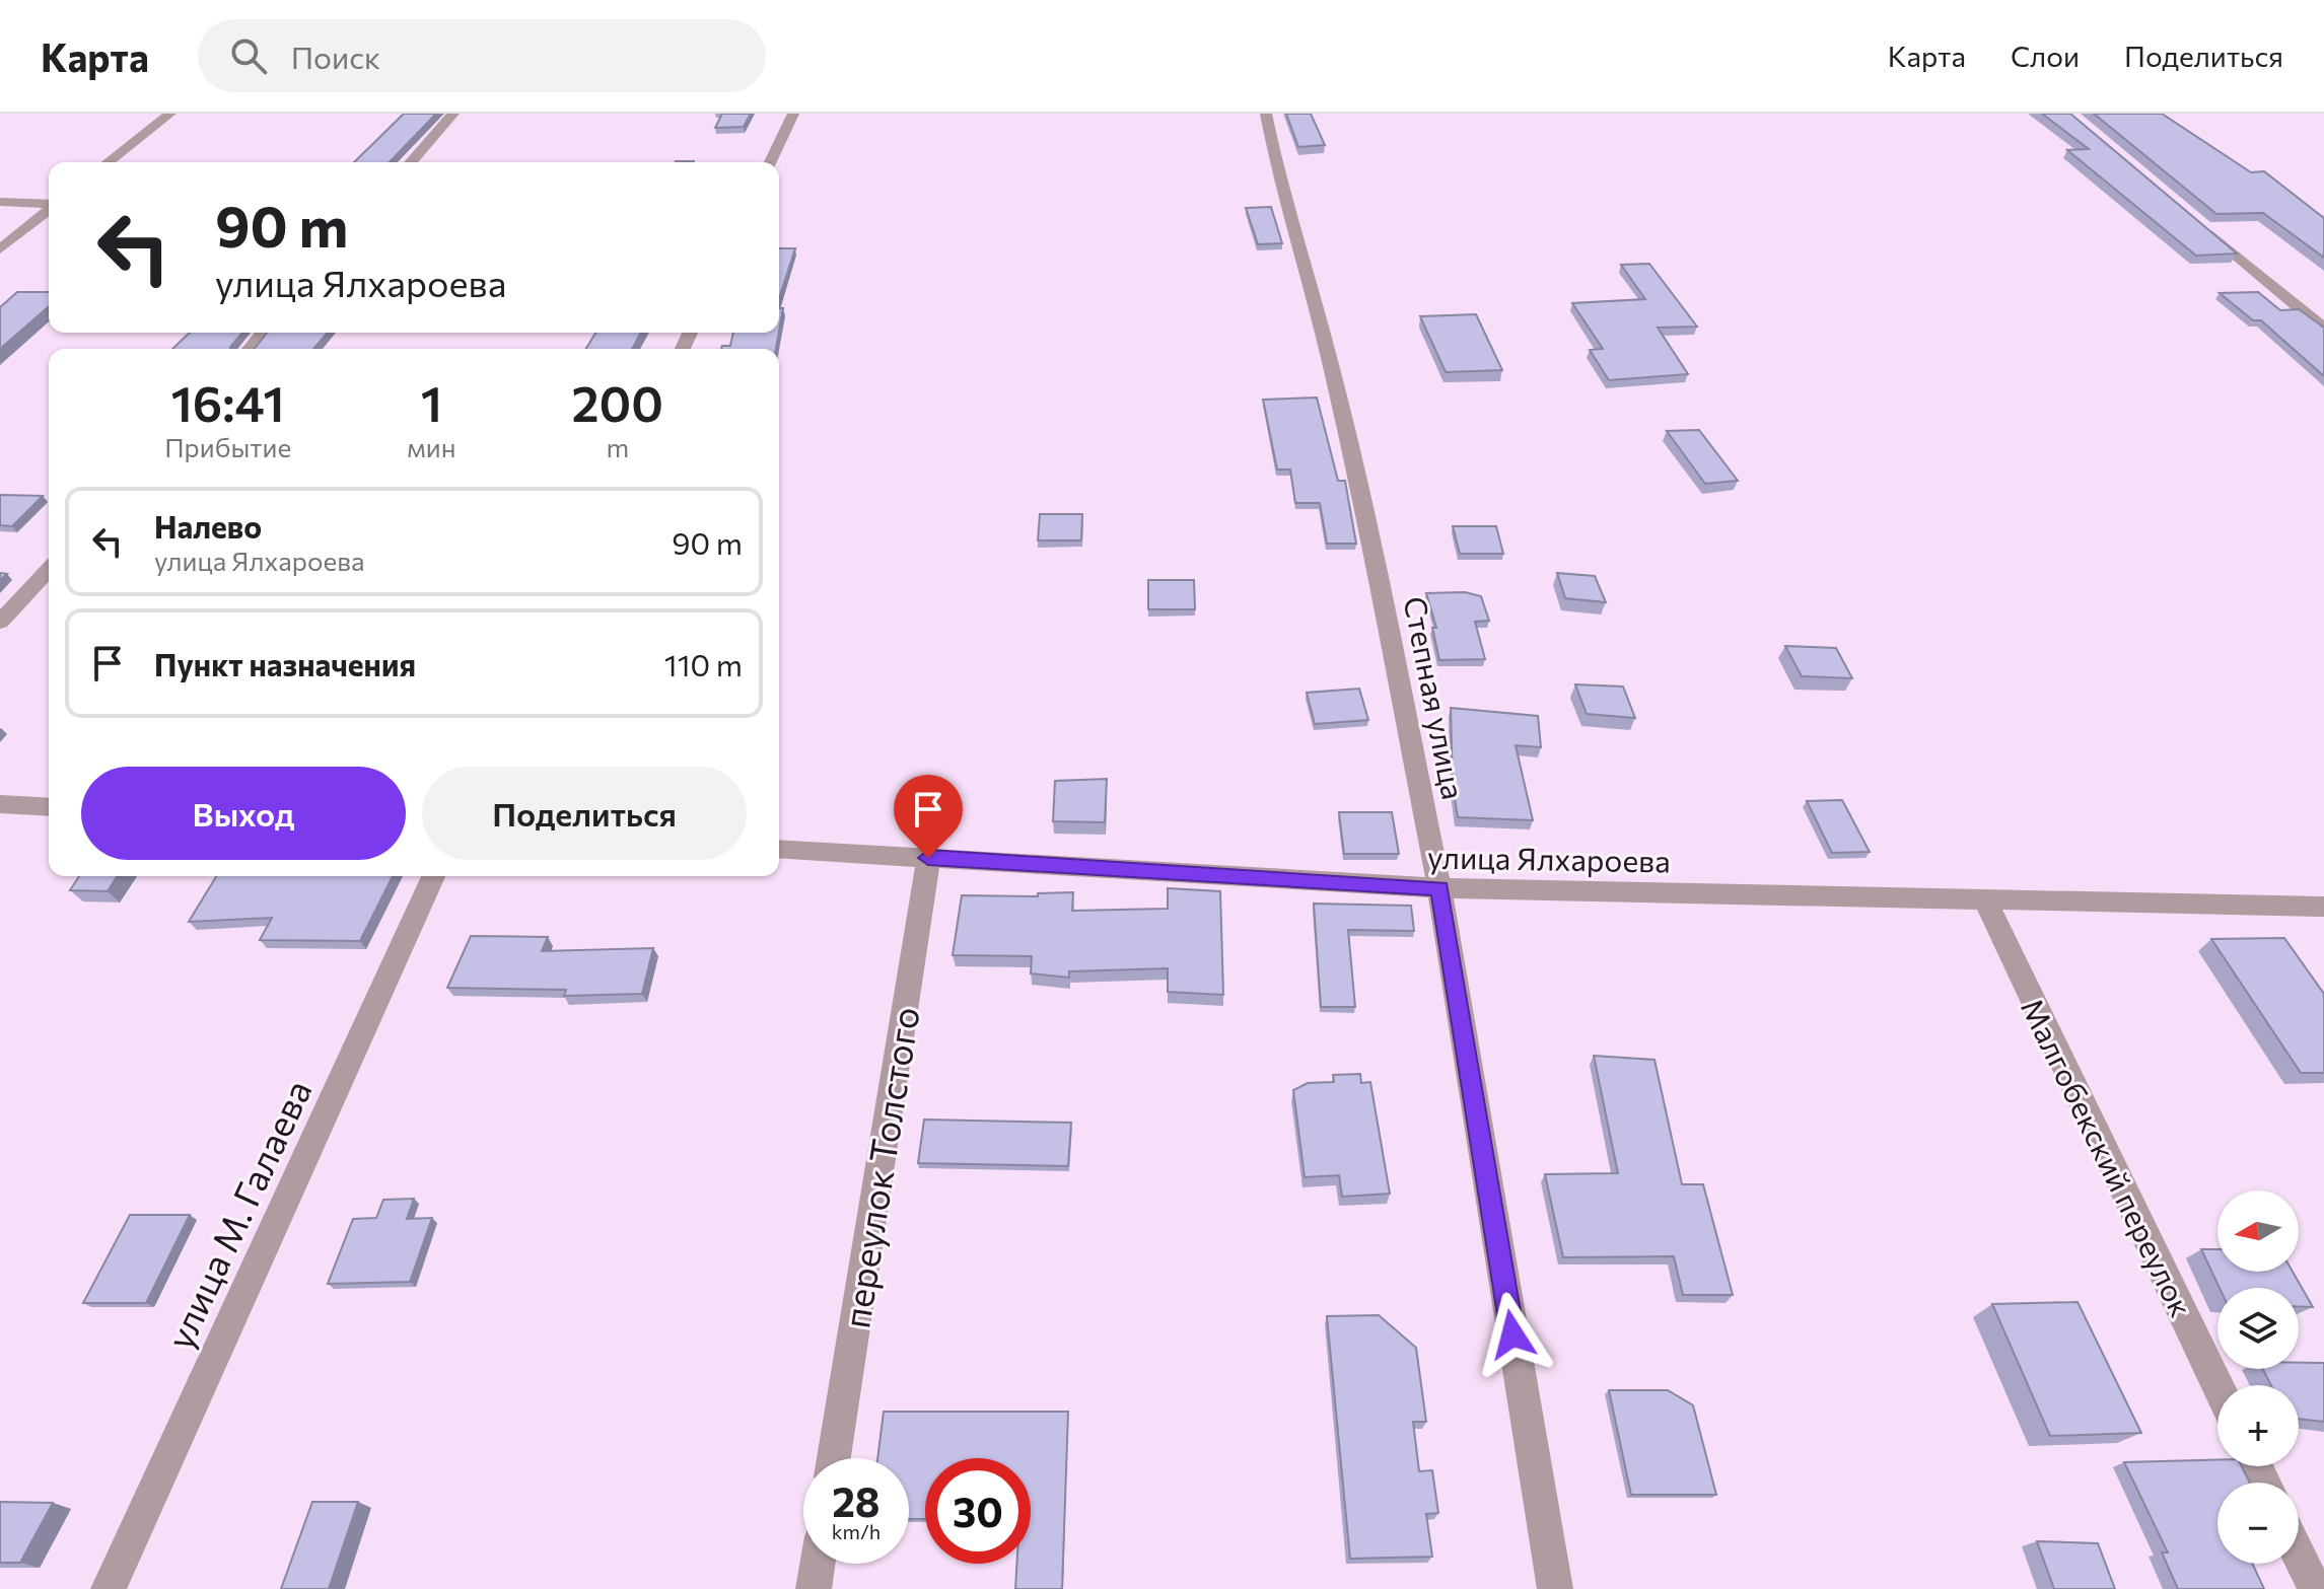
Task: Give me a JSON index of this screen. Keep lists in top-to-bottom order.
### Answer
{
  "streets": {
    "street": [
      "Степная улица",
      "улица Ялхароева",
      "Малгобекский переулок",
      "переулок Толстого",
      "улица М. Галаева"
    ]
  },
  "crossings": [
    ["Степная улица", "улица Ялхароева"],
    ["улица Ялхароева", "Малгобекский переулок"],
    ["улица Ялхароева", "переулок Толстого"]
  ],
  "north": "left",
  "page": {
    "header": "Карта",
    "search": "Поиск",
    "nav": ["Карта", "Слои", "Поделиться"],
    "turn": ["90 m", "улица Ялхароева"],
    "eta": [
      "16:41",
      "Прибытие",
      "1",
      "мин",
      "200",
      "m"
    ],
    "list": [
      {
        "name": "Налево",
        "note": "улица Ялхароева",
        "value": "90 m"
      },
      {
        "name": "Пункт назначения",
        "value": "110 m"
      }
    ],
    "buttons": ["Выход", "Поделиться"],
    "map_buttons": ["+", "−"],
    "speed": "28 km/h",
    "limit": "30"
  }
}
